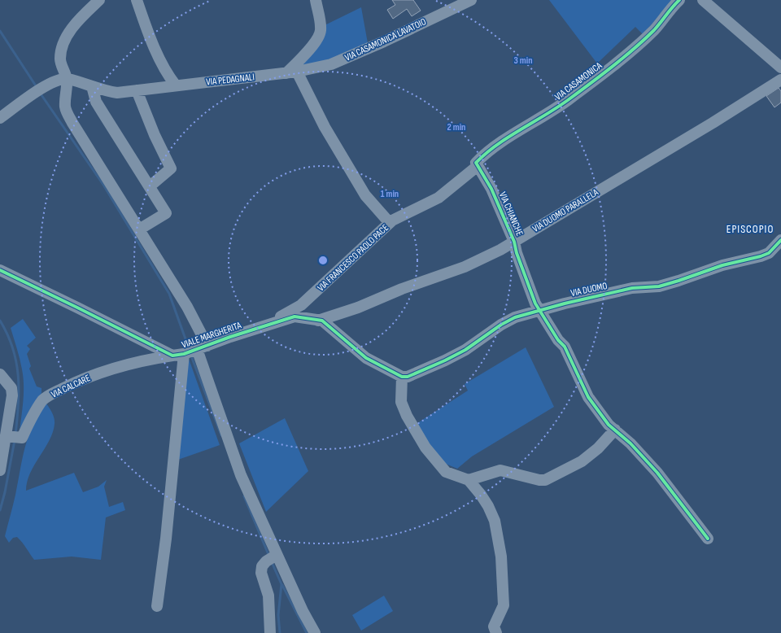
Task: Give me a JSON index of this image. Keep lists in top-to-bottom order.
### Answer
{
  "streets": {
    "street": [
      "VIA CASAMONICA LAVATOIO",
      "VIA PEDAGNALI",
      "VIA CASAMONICA",
      "VIA DUOMO PARALLELA",
      "VIA CHIANCHE",
      "VIA FRANCESCO PAOLO PACE",
      "VIA DUOMO",
      "VIALE MARGHERITA",
      "VIA CALCARE"
    ]
  },
  "crossings": [
    ["VIA CASAMONICA LAVATOIO", "VIA PEDAGNALI"],
    ["VIA CASAMONICA", "VIA CHIANCHE"],
    ["VIA CASAMONICA", "VIA FRANCESCO PAOLO PACE"],
    ["VIA DUOMO PARALLELA", "VIA CHIANCHE"],
    ["VIA DUOMO PARALLELA", "VIALE MARGHERITA"],
    ["VIA CHIANCHE", "VIA FRANCESCO PAOLO PACE"],
    ["VIA CHIANCHE", "VIA DUOMO"],
    ["VIA FRANCESCO PAOLO PACE", "VIALE MARGHERITA"],
    ["VIA DUOMO", "VIALE MARGHERITA"],
    ["VIALE MARGHERITA", "VIA CALCARE"]
  ],
  "districts": ["EPISCOPIO"],
  "rings": ["3 min", "2 min", "1 min"]
}
